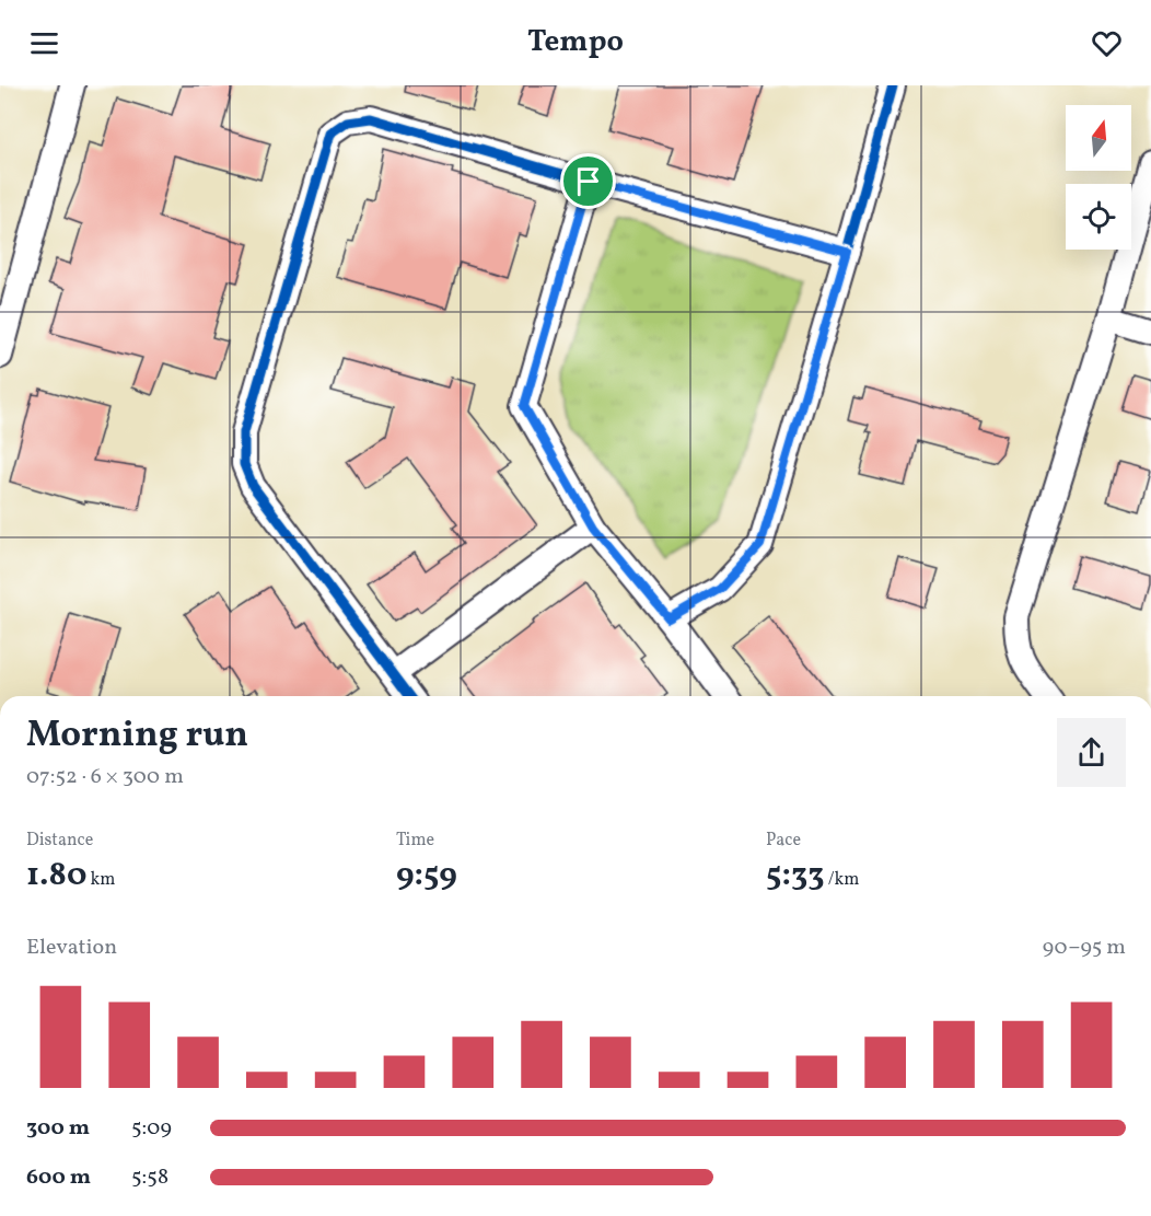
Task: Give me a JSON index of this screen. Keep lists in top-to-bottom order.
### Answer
{
  "north": "top",
  "page": {
    "header": "Tempo",
    "heading": ["Morning run", "07:52 · 6 × 300 m"],
    "stats": [
      ["Distance", "1.80 km"],
      ["Time", "9:59"],
      ["Pace", "5:33 /km"]
    ],
    "chart": ["Elevation", "90–95 m"],
    "list": [
      {
        "name": "300 m",
        "note": "5:09"
      },
      {
        "name": "600 m",
        "note": "5:58"
      }
    ]
  }
}
